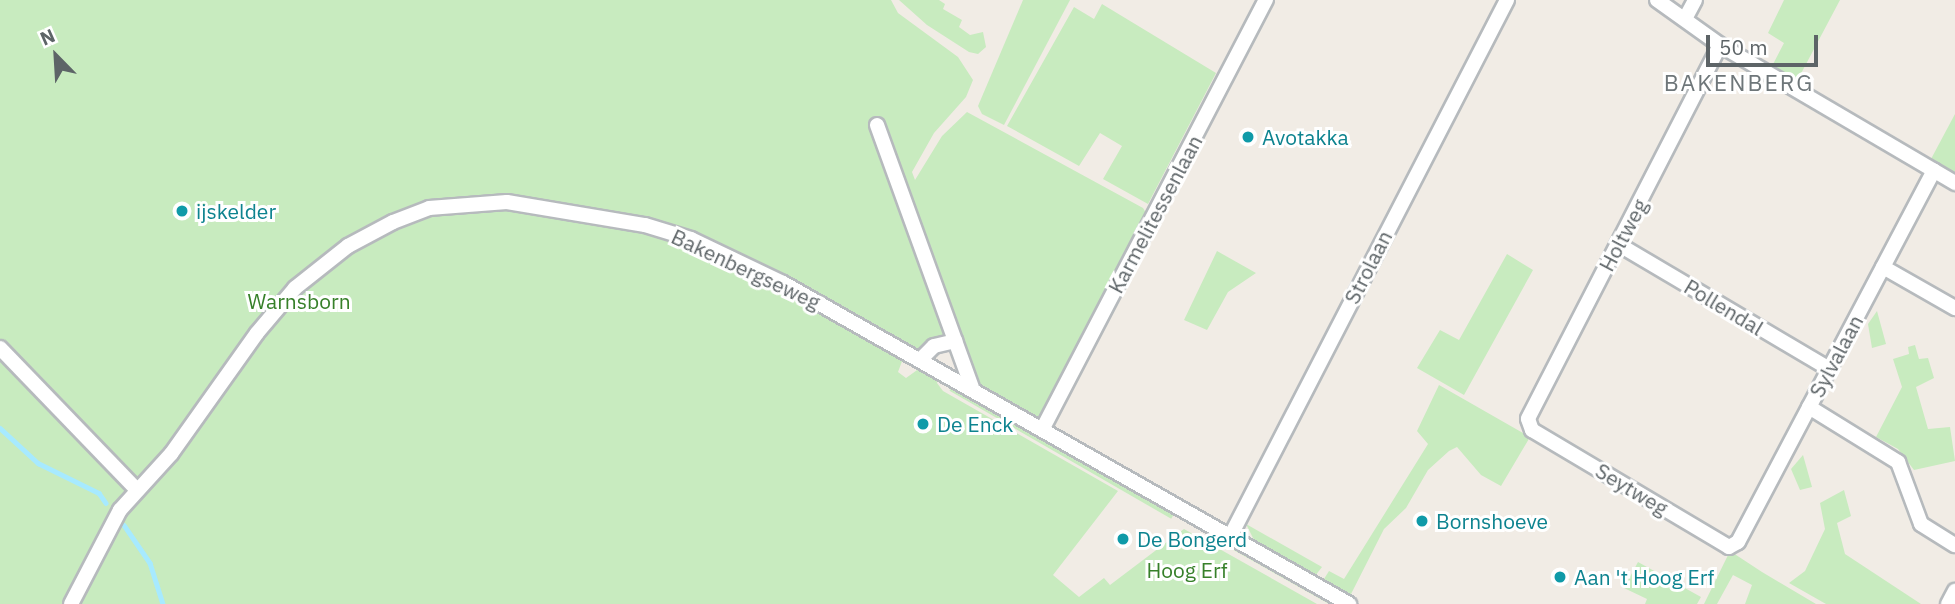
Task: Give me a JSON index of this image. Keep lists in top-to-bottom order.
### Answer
{
  "streets": {
    "street": [
      "Karmelitessenlaan",
      "Holtweg",
      "Strolaan",
      "Bakenbergseweg",
      "Pollendal",
      "Sylvalaan",
      "Seytweg"
    ]
  },
  "crossings": [
    ["Karmelitessenlaan", "Bakenbergseweg"],
    ["Holtweg", "Pollendal"],
    ["Holtweg", "Seytweg"],
    ["Strolaan", "Bakenbergseweg"],
    ["Pollendal", "Sylvalaan"],
    ["Sylvalaan", "Seytweg"]
  ],
  "districts": ["BAKENBERG"],
  "parks": ["Warnsborn", "Hoog Erf"],
  "places": [
    "Avotakka",
    "ijskelder",
    "De Enck",
    "Bornshoeve",
    "De Bongerd",
    "Aan 't Hoog Erf"
  ],
  "scale_bar": "50 m",
  "north": "top left"
}
